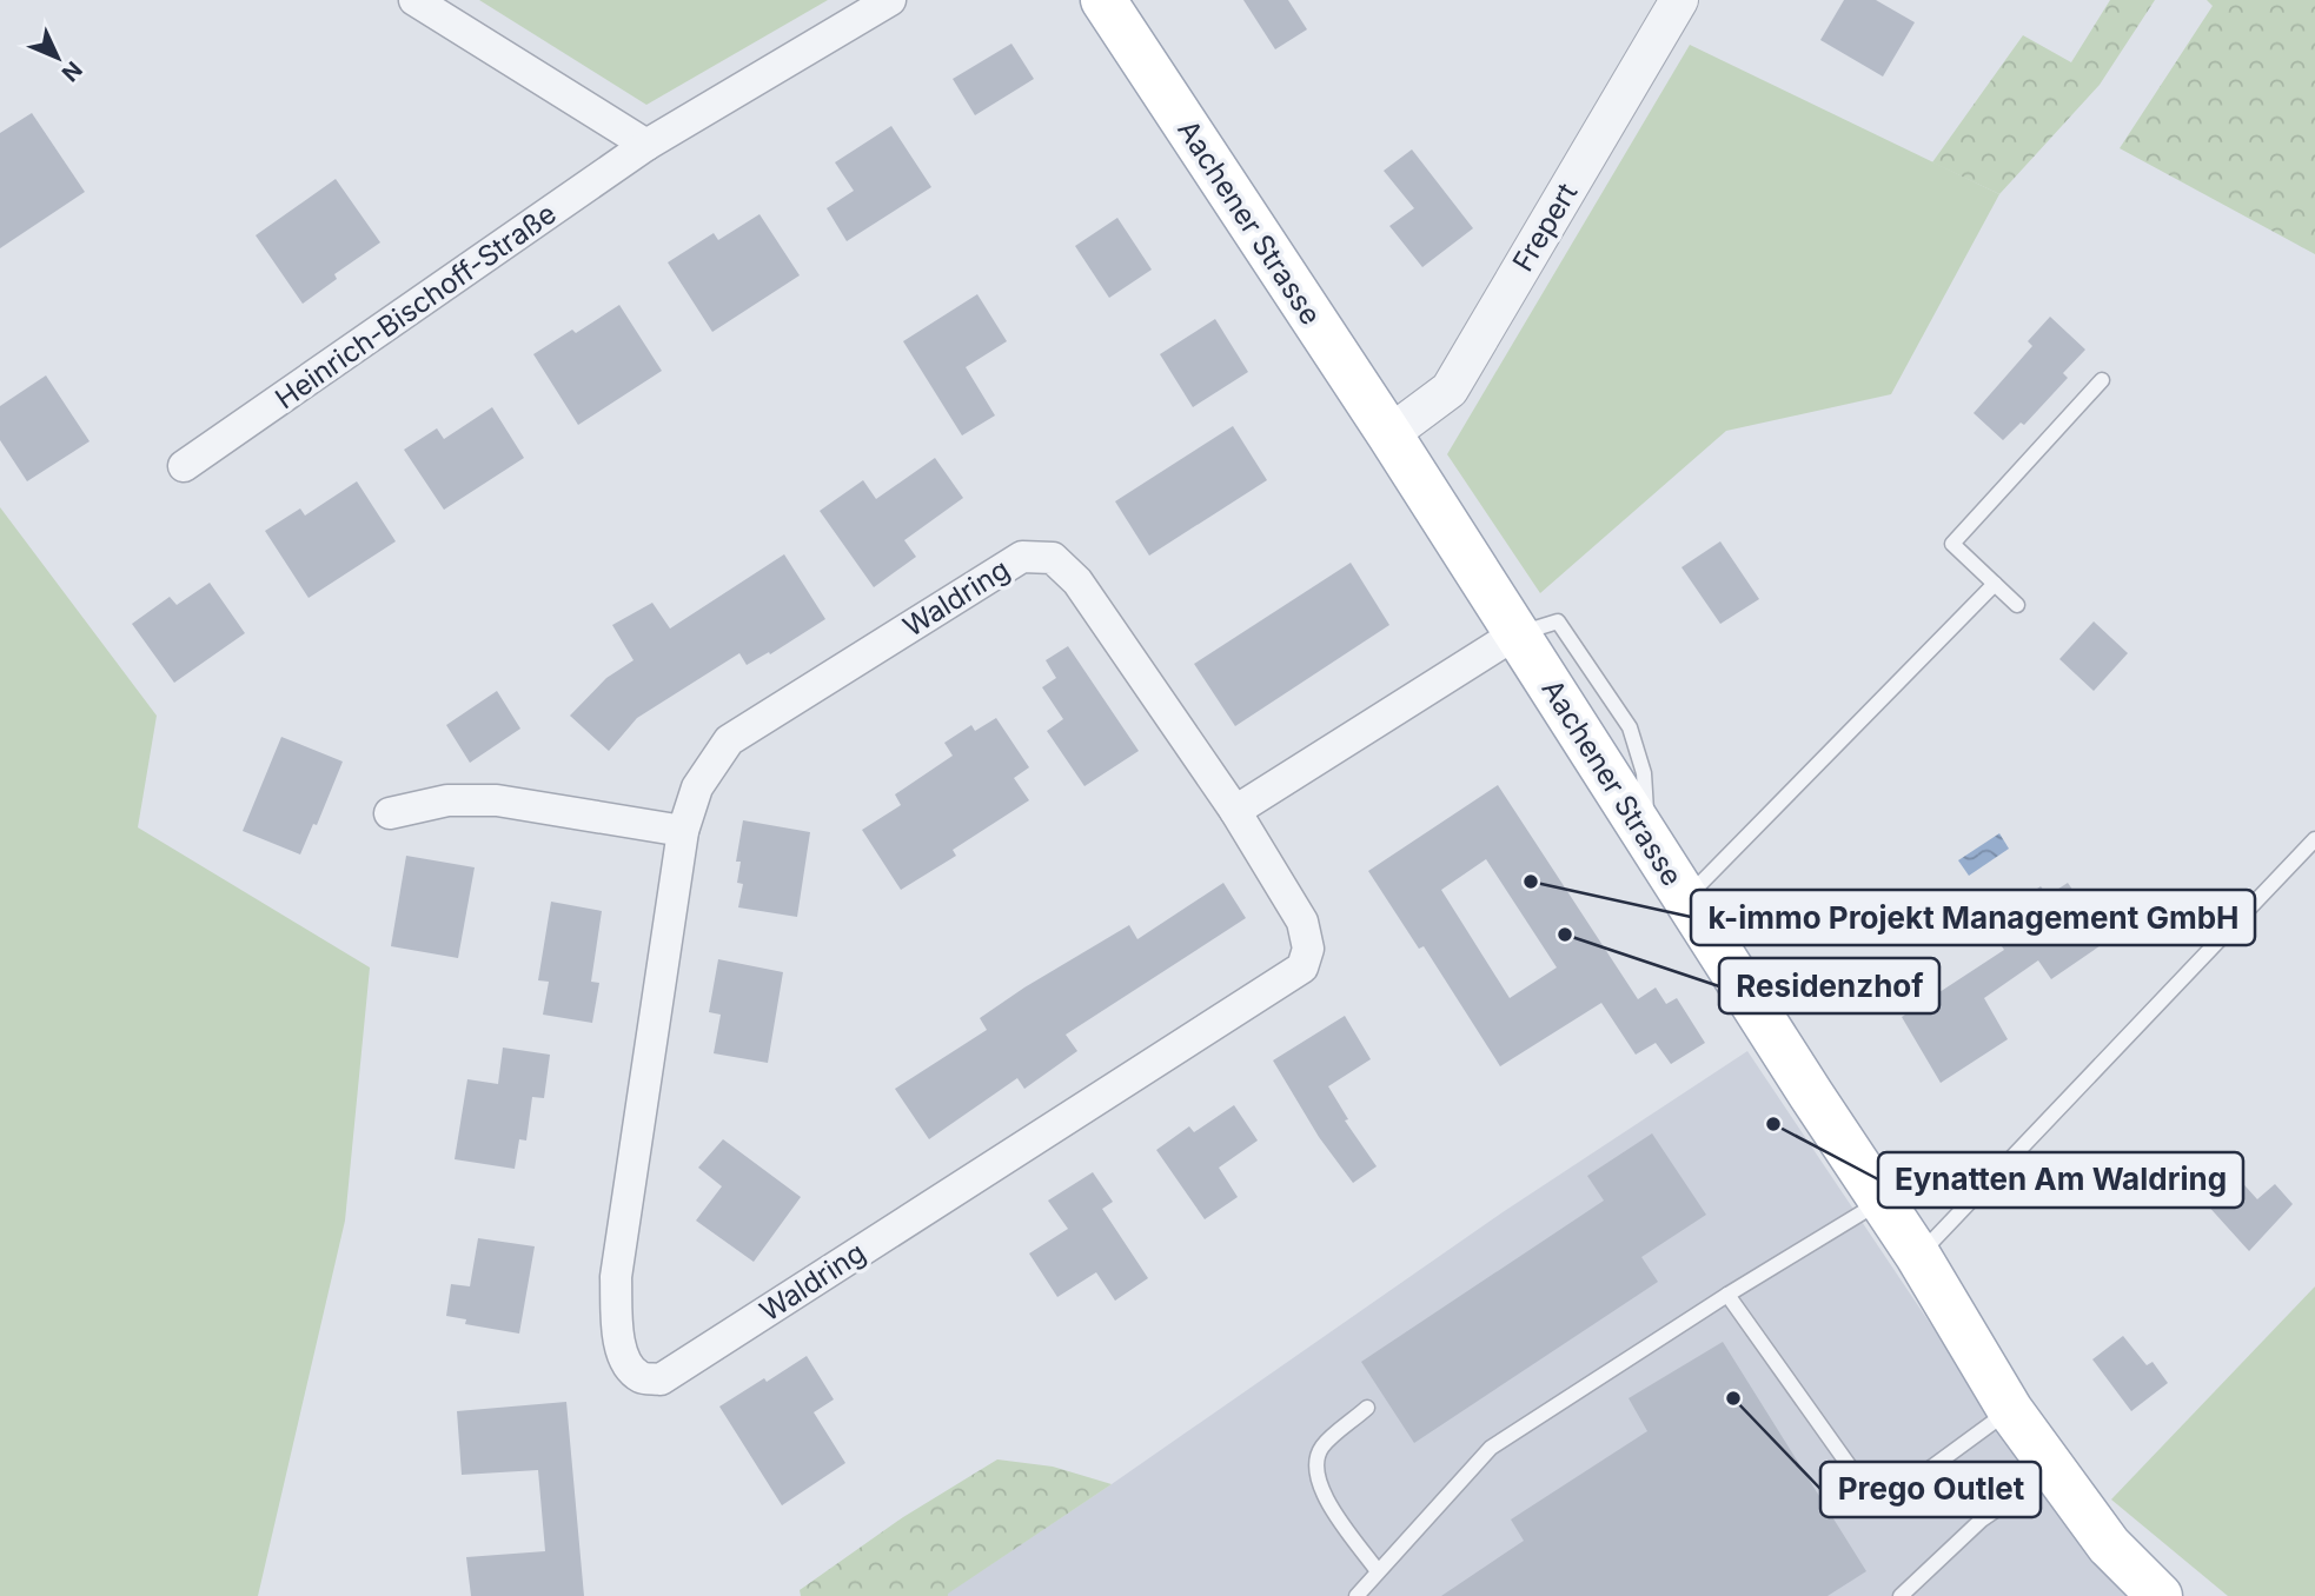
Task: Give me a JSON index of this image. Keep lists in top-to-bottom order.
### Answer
{
  "streets": {
    "main road": ["Aachener Strasse"],
    "street": ["Frepert", "Heinrich-Bischoff-Straße", "Waldring"]
  },
  "crossings": [
    ["Aachener Strasse", "Frepert"]
  ],
  "places": [
    "k-immo Projekt Management GmbH",
    "Residenzhof",
    "Eynatten Am Waldring",
    "Prego Outlet"
  ],
  "north": "bottom right"
}
